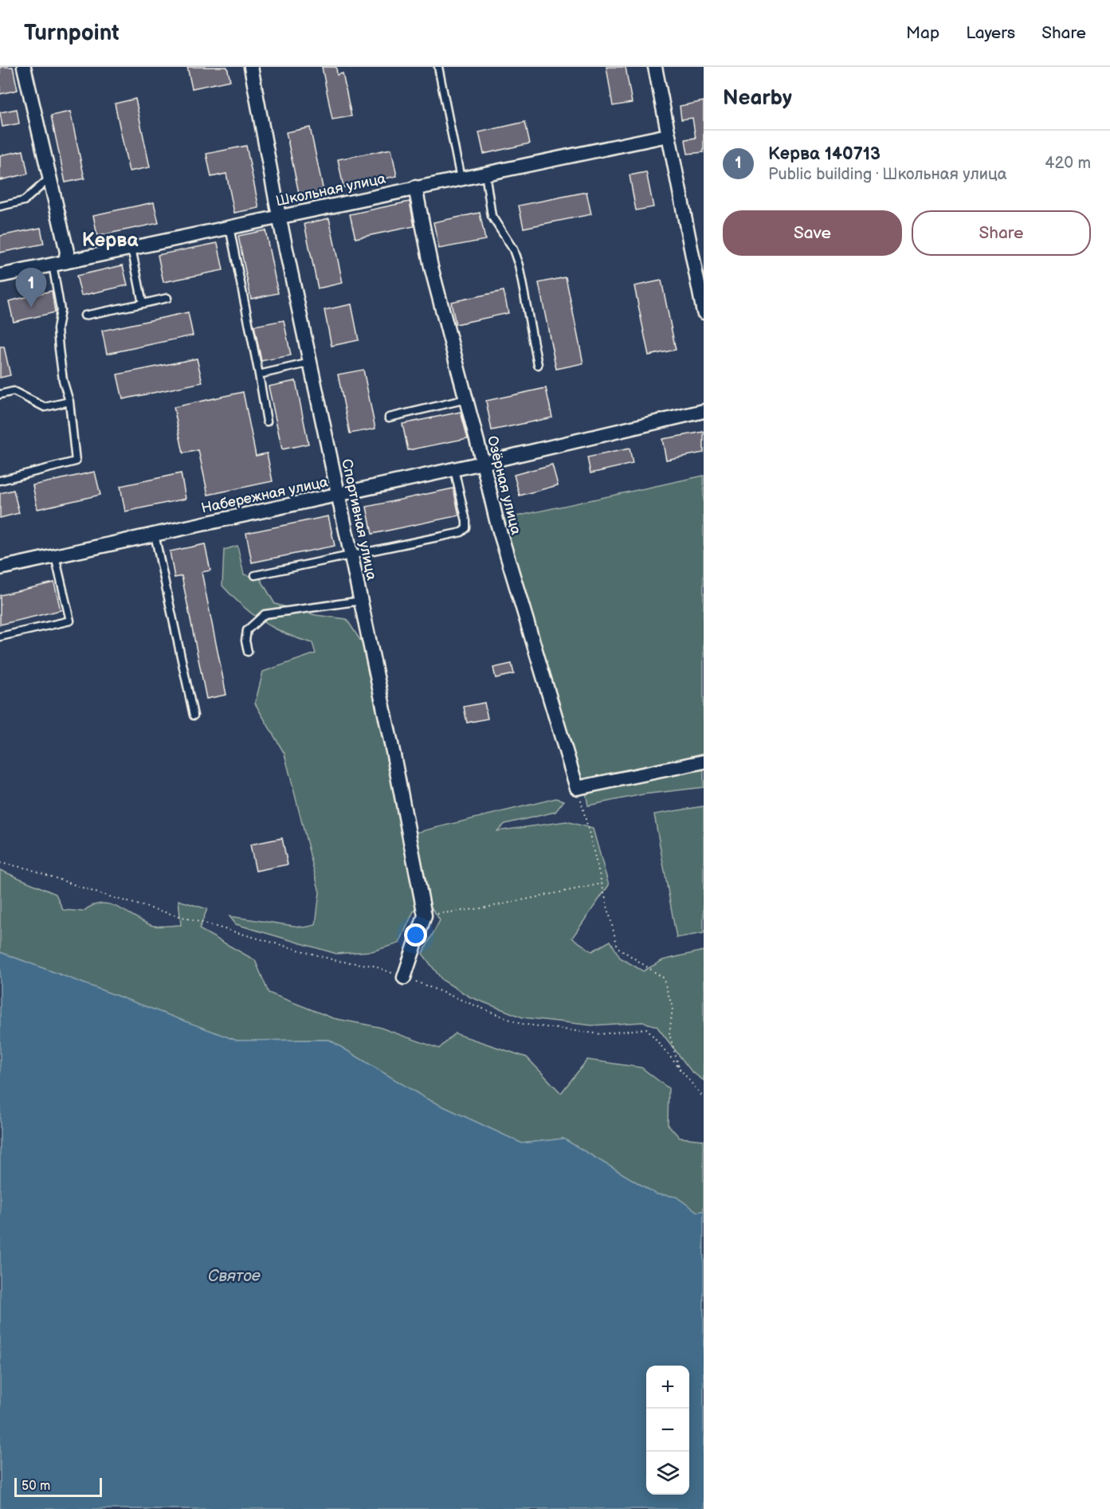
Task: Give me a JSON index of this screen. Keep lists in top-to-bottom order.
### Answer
{
  "streets": {
    "street": [
      "Школьная улица",
      "Озёрная улица",
      "Набережная улица",
      "Спортивная улица"
    ]
  },
  "crossings": [
    ["Школьная улица", "Озёрная улица"],
    ["Школьная улица", "Спортивная улица"],
    ["Озёрная улица", "Набережная улица"],
    ["Набережная улица", "Спортивная улица"]
  ],
  "districts": ["Керва"],
  "water": ["Святое"],
  "scale_bar": "50 m",
  "page": {
    "header": "Turnpoint",
    "nav": ["Map", "Layers", "Share"],
    "heading": "Nearby",
    "list": [
      {
        "mark": "1",
        "name": "Керва 140713",
        "note": "Public building · Школьная улица",
        "value": "420 m"
      }
    ],
    "buttons": ["Save", "Share"],
    "pins": "1",
    "map_buttons": ["+", "−"],
    "scale": "50 m"
  }
}
